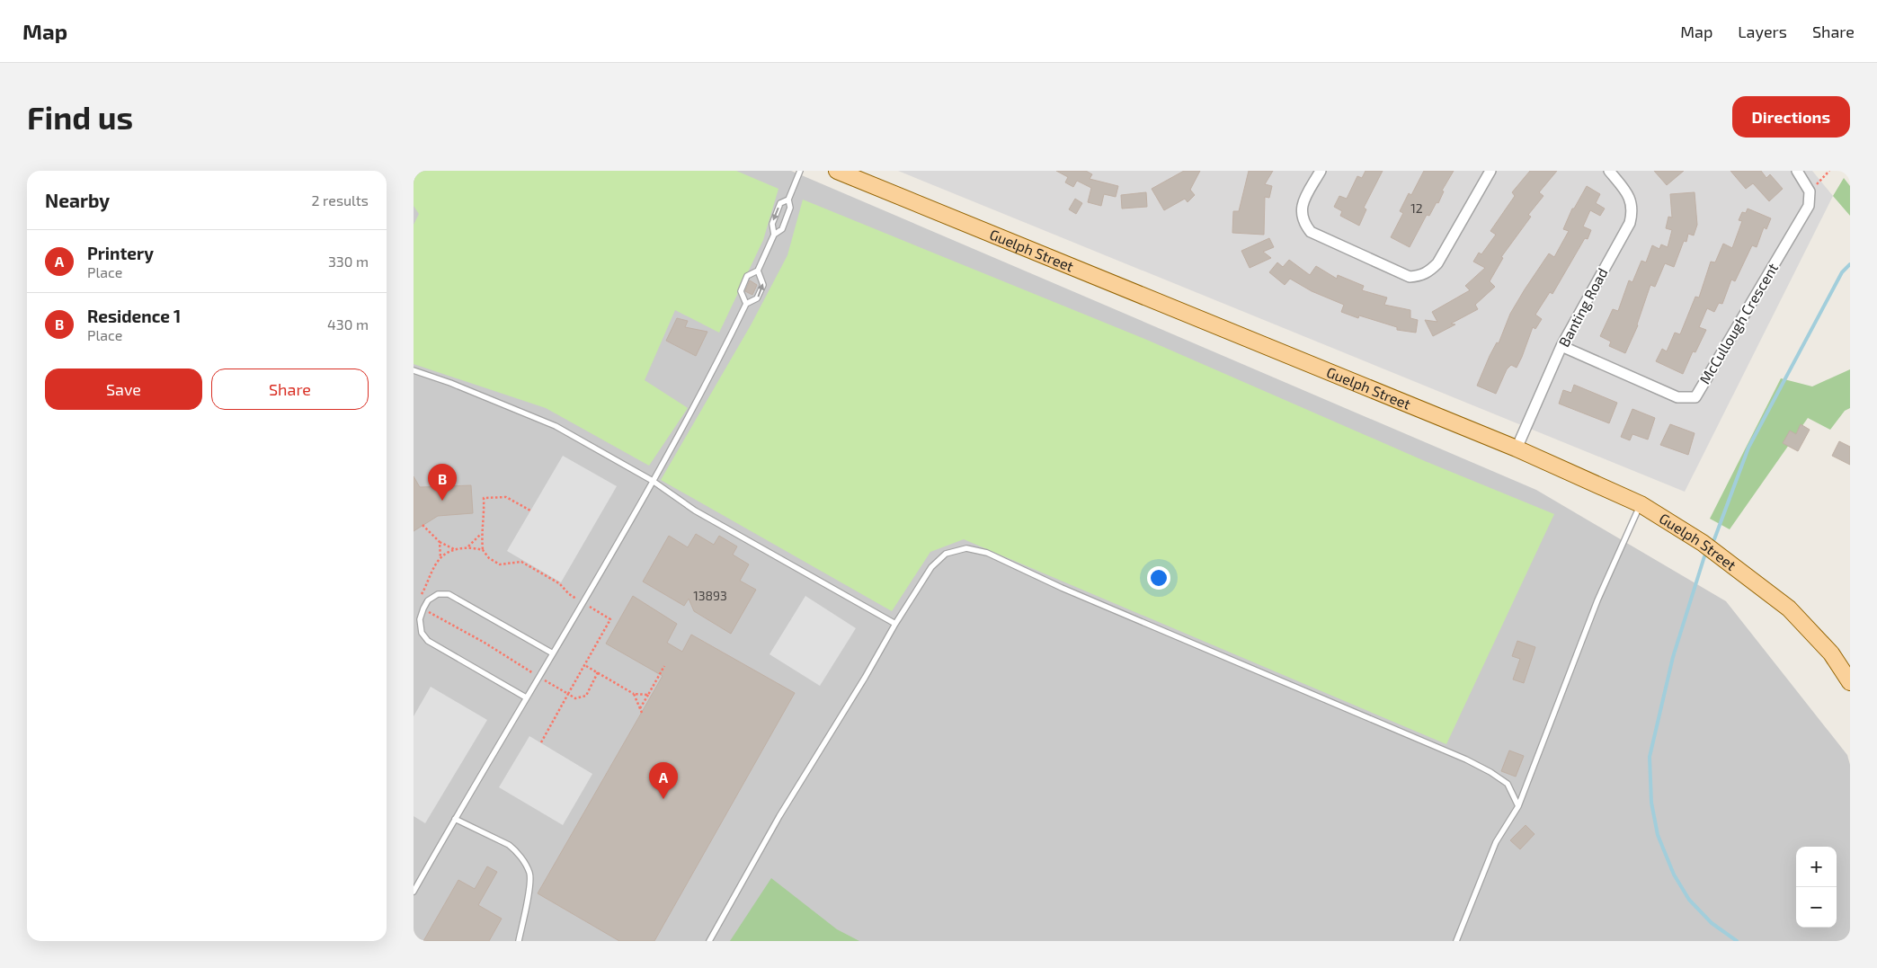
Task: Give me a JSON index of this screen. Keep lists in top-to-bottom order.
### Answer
{
  "streets": {
    "main road": ["Guelph Street"],
    "street": ["Banting Road", "McCullough Crescent"]
  },
  "crossings": [
    ["Guelph Street", "Banting Road"],
    ["Banting Road", "McCullough Crescent"]
  ],
  "house_numbers": ["12", "13893"],
  "page": {
    "header": "Map",
    "nav": ["Map", "Layers", "Share"],
    "buttons": [
      "Directions",
      ["Save", "Share"]
    ],
    "title": "Find us",
    "heading": ["Nearby", "2 results"],
    "list": [
      {
        "mark": "A",
        "name": "Printery",
        "note": "Place",
        "value": "330 m"
      },
      {
        "mark": "B",
        "name": "Residence 1",
        "note": "Place",
        "value": "430 m"
      }
    ],
    "pins": ["B", "A"],
    "map_buttons": ["+", "−"]
  }
}
